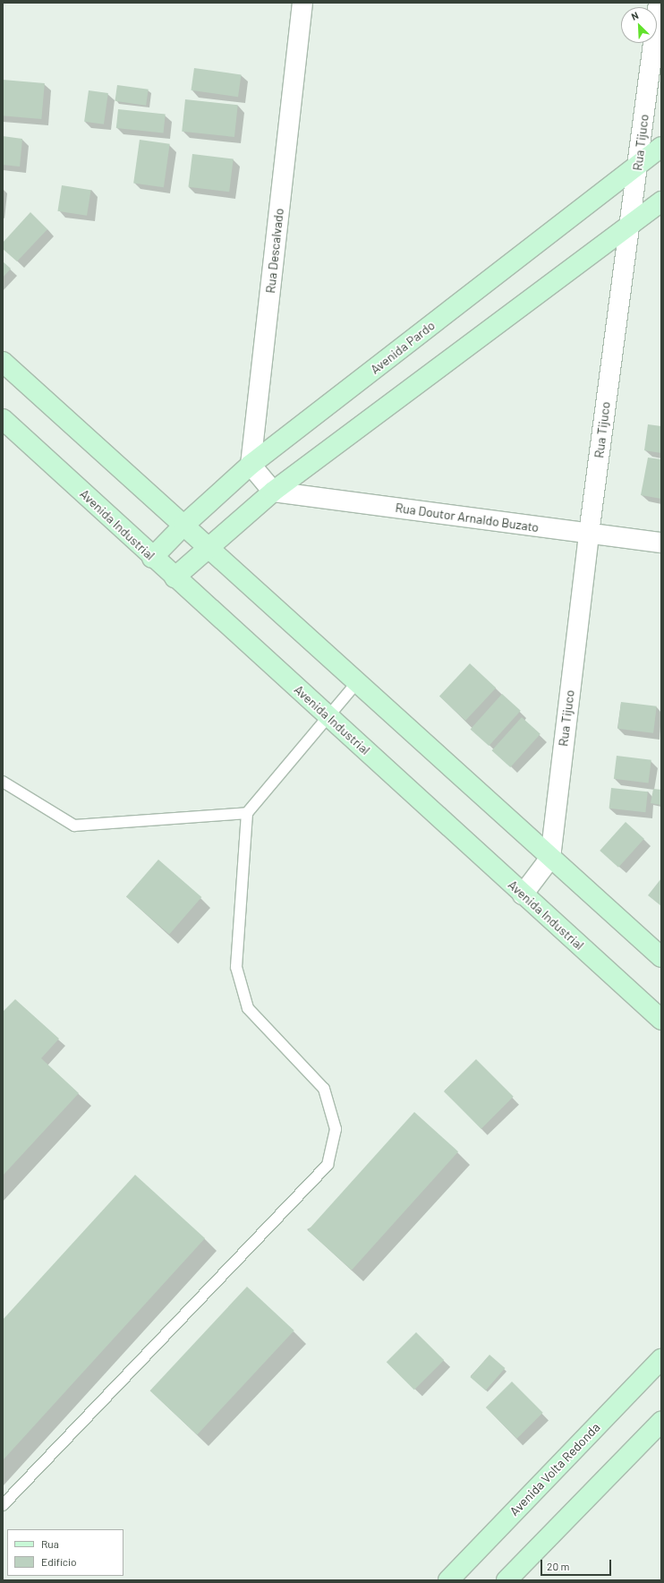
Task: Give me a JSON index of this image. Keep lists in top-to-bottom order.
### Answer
{
  "streets": {
    "street": [
      "Rua Tijuco",
      "Rua Descalvado",
      "Avenida Pardo",
      "Rua Doutor Arnaldo Buzato",
      "Avenida Industrial",
      "Avenida Volta Redonda"
    ]
  },
  "crossings": [
    ["Rua Tijuco", "Avenida Pardo"],
    ["Rua Tijuco", "Rua Doutor Arnaldo Buzato"],
    ["Rua Descalvado", "Avenida Pardo"],
    ["Avenida Pardo", "Avenida Industrial"]
  ],
  "legend": ["Rua", "Edifício"],
  "scale_bar": "20 m",
  "north": "top left"
}
